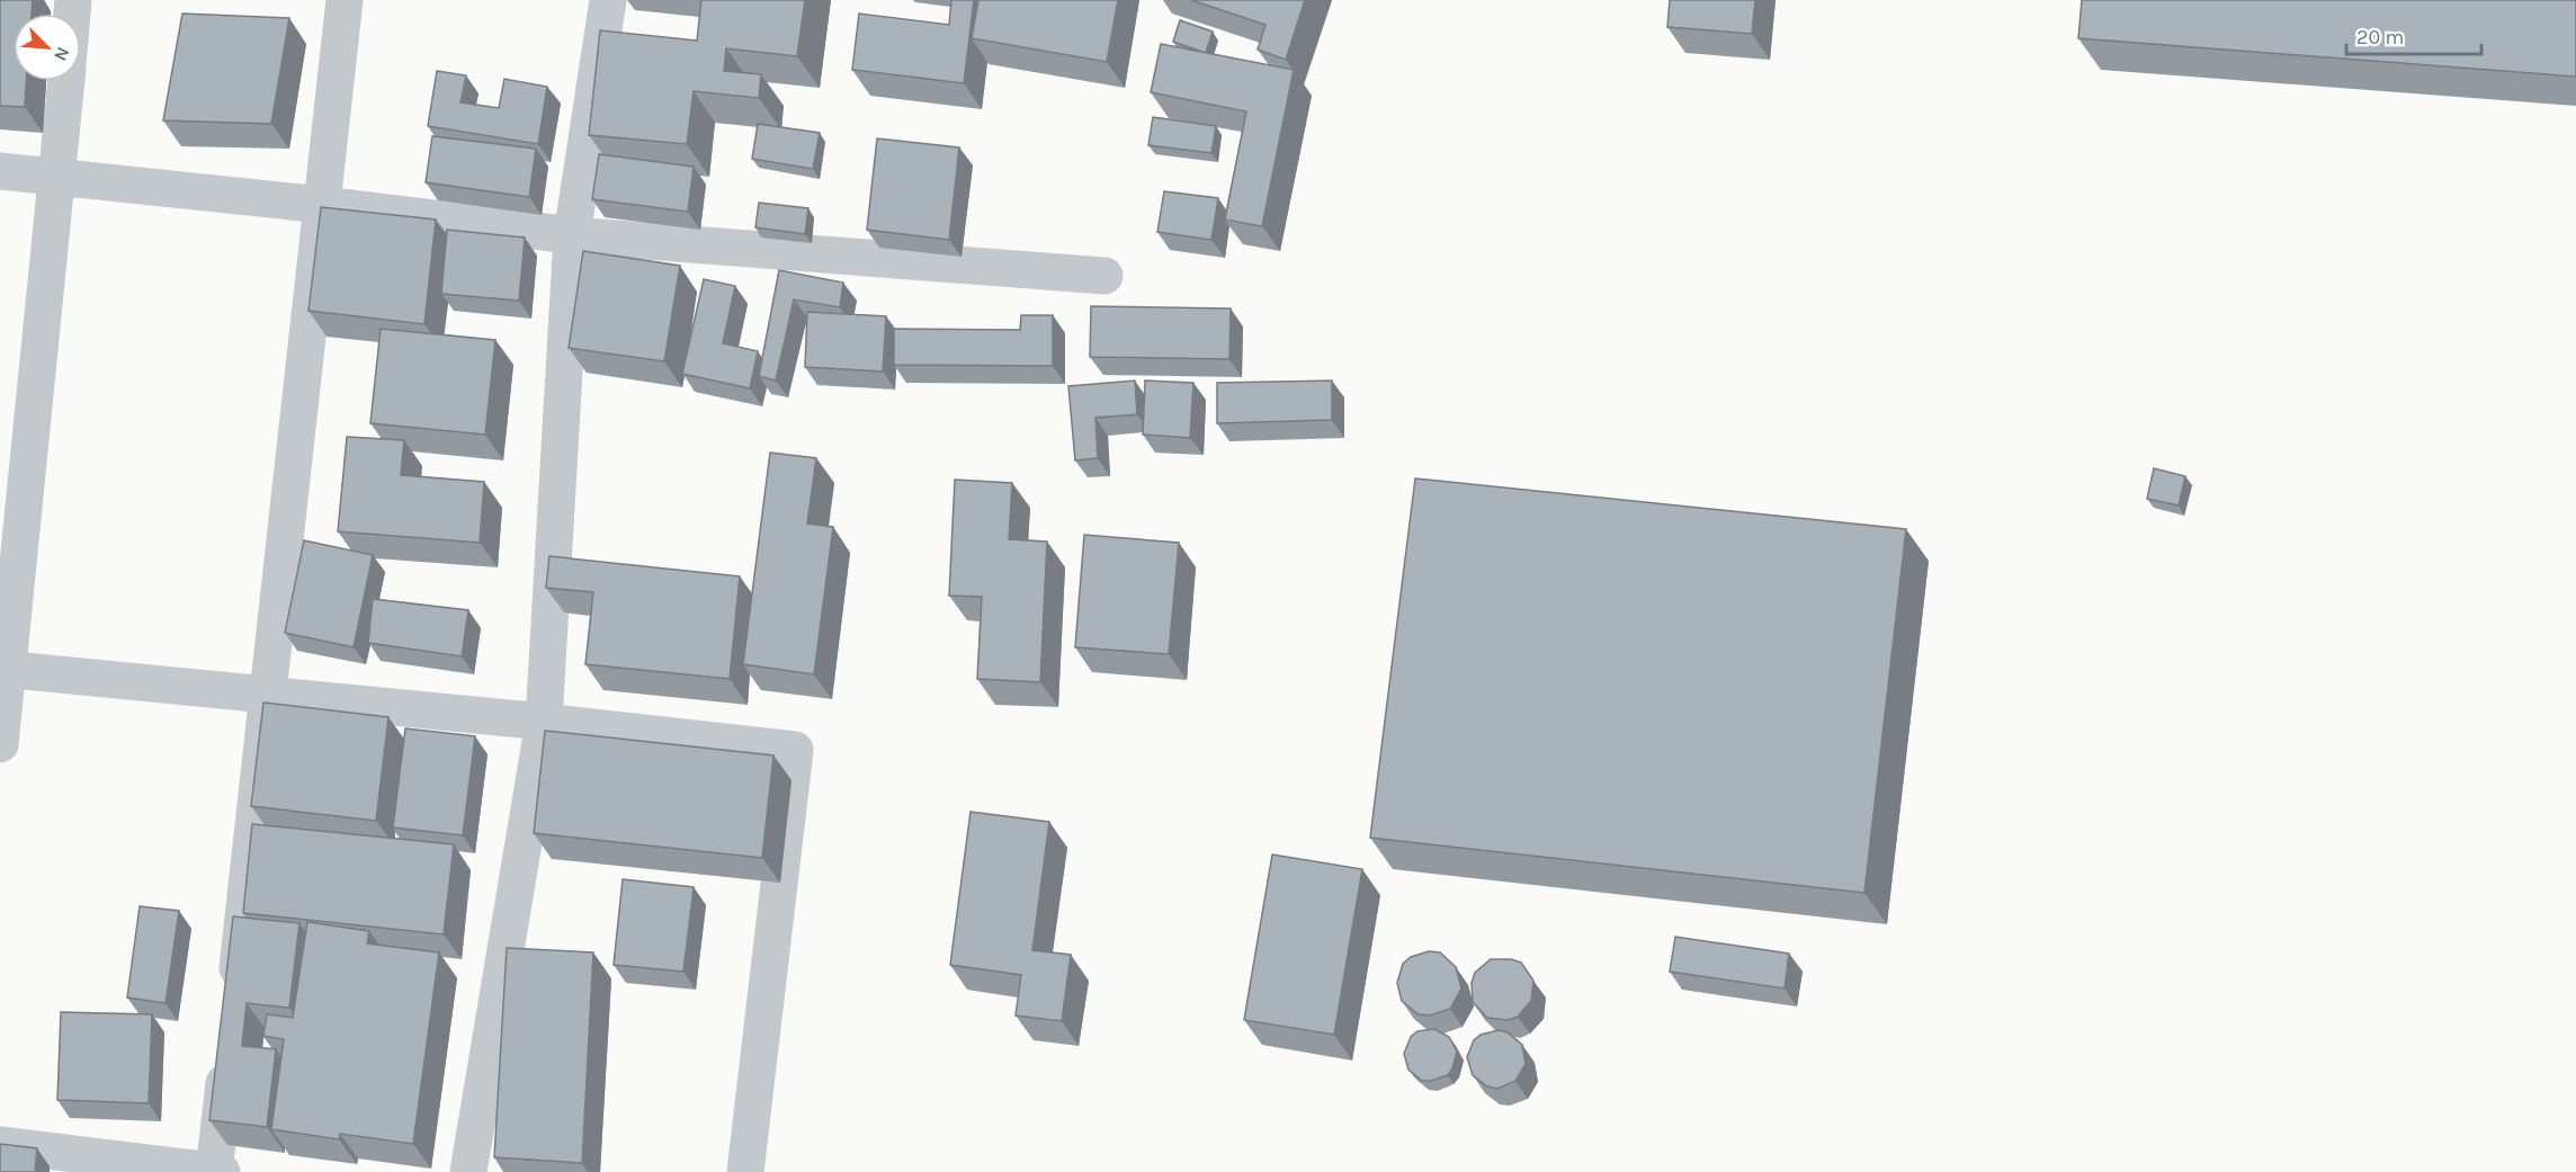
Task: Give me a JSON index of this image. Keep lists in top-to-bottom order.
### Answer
{
  "scale_bar": "20 m",
  "north": "bottom right"
}
